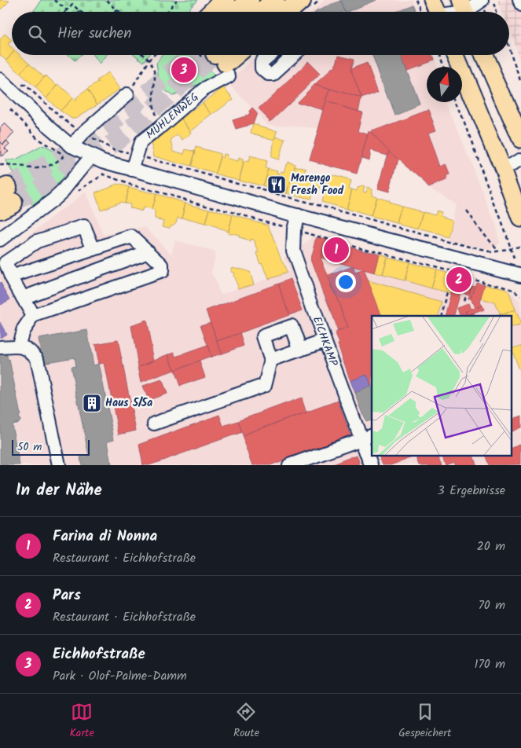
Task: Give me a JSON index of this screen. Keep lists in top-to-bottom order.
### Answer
{
  "streets": {
    "street": ["MÜHLENWEG", "EICHKAMP"]
  },
  "places": {
    "restaurant": ["Marengo Fresh Food"],
    "building": ["Haus 5/5a"]
  },
  "scale_bar": "50 m",
  "north": "top",
  "page": {
    "search": "Hier suchen",
    "pins": ["3", "1", "2"],
    "scale": "50 m",
    "heading": ["In der Nähe", "3 Ergebnisse"],
    "list": [
      {
        "mark": "1",
        "name": "Farina di Nonna",
        "note": "Restaurant · Eichhofstraße",
        "value": "20 m"
      },
      {
        "mark": "2",
        "name": "Pars",
        "note": "Restaurant · Eichhofstraße",
        "value": "70 m"
      },
      {
        "mark": "3",
        "name": "Eichhofstraße",
        "note": "Park · Olof-Palme-Damm",
        "value": "170 m"
      }
    ],
    "nav": ["Karte", "Route", "Gespeichert"]
  }
}
